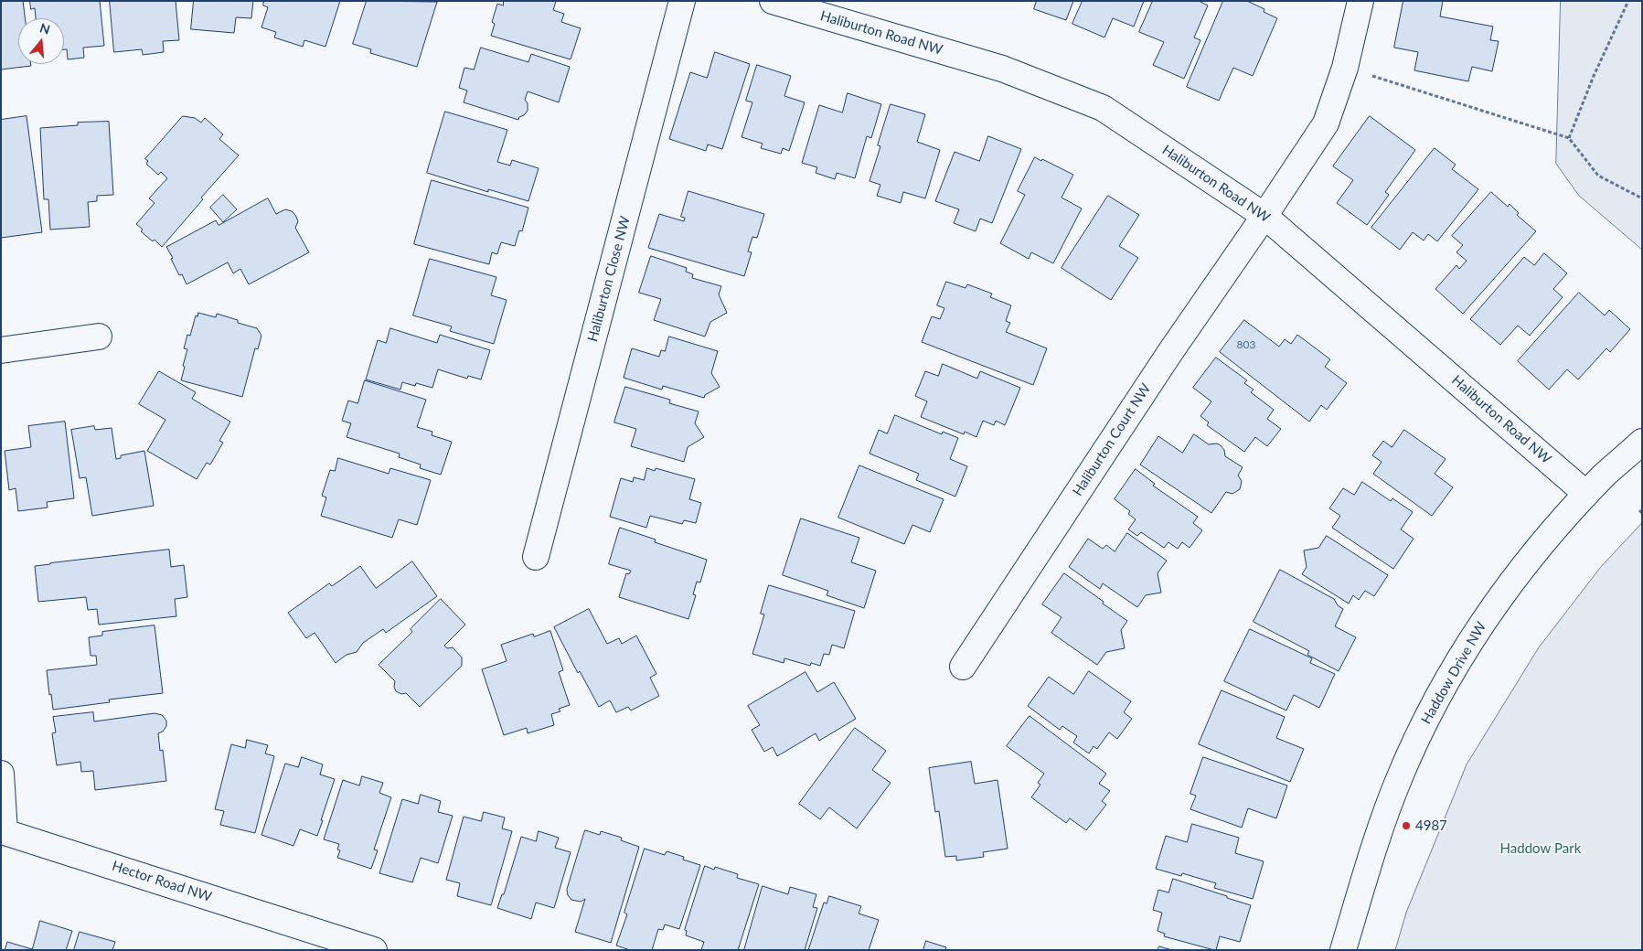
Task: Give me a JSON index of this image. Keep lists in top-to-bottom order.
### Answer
{
  "streets": {
    "street": [
      "Haliburton Road NW",
      "Haliburton Close NW",
      "Haliburton Court NW",
      "Haddow Drive NW",
      "Hector Road NW"
    ]
  },
  "crossings": [
    ["Haliburton Road NW", "Haliburton Court NW"],
    ["Haliburton Road NW", "Haddow Drive NW"]
  ],
  "parks": ["Haddow Park"],
  "places": ["4987"],
  "house_numbers": ["803"],
  "north": "top"
}
